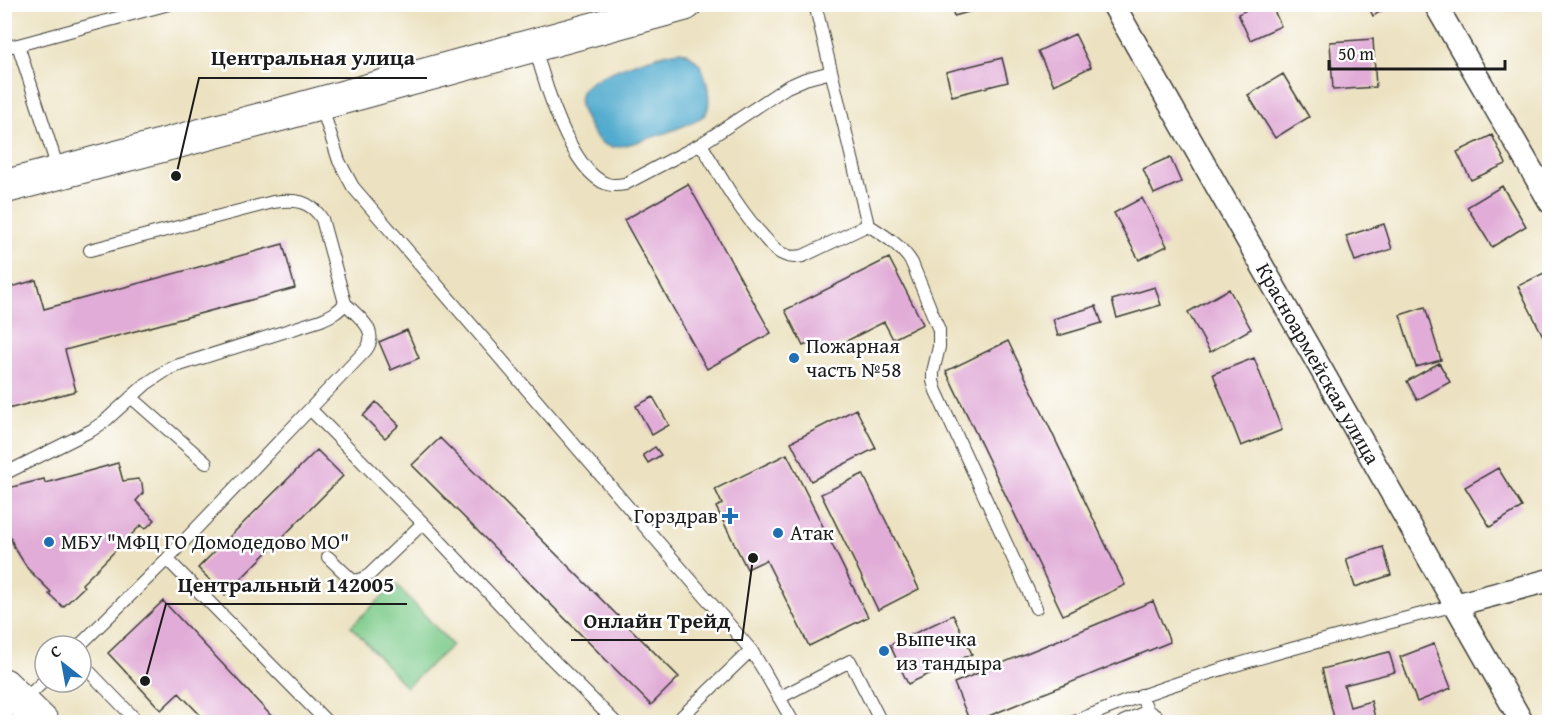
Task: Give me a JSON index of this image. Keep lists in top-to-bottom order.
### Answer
{
  "streets": {
    "street": ["Красноармейская улица"]
  },
  "places": {
    "other": [
      "Центральная улица",
      "Пожарная часть №58",
      "Атак",
      "МБУ \"МФЦ ГО Домодедово МО\"",
      "Онлайн Трейд",
      "Выпечка из тандыра",
      "Центральный 142005"
    ],
    "health": ["Горздрав"]
  },
  "scale_bar": "50 m",
  "north": "top left"
}
